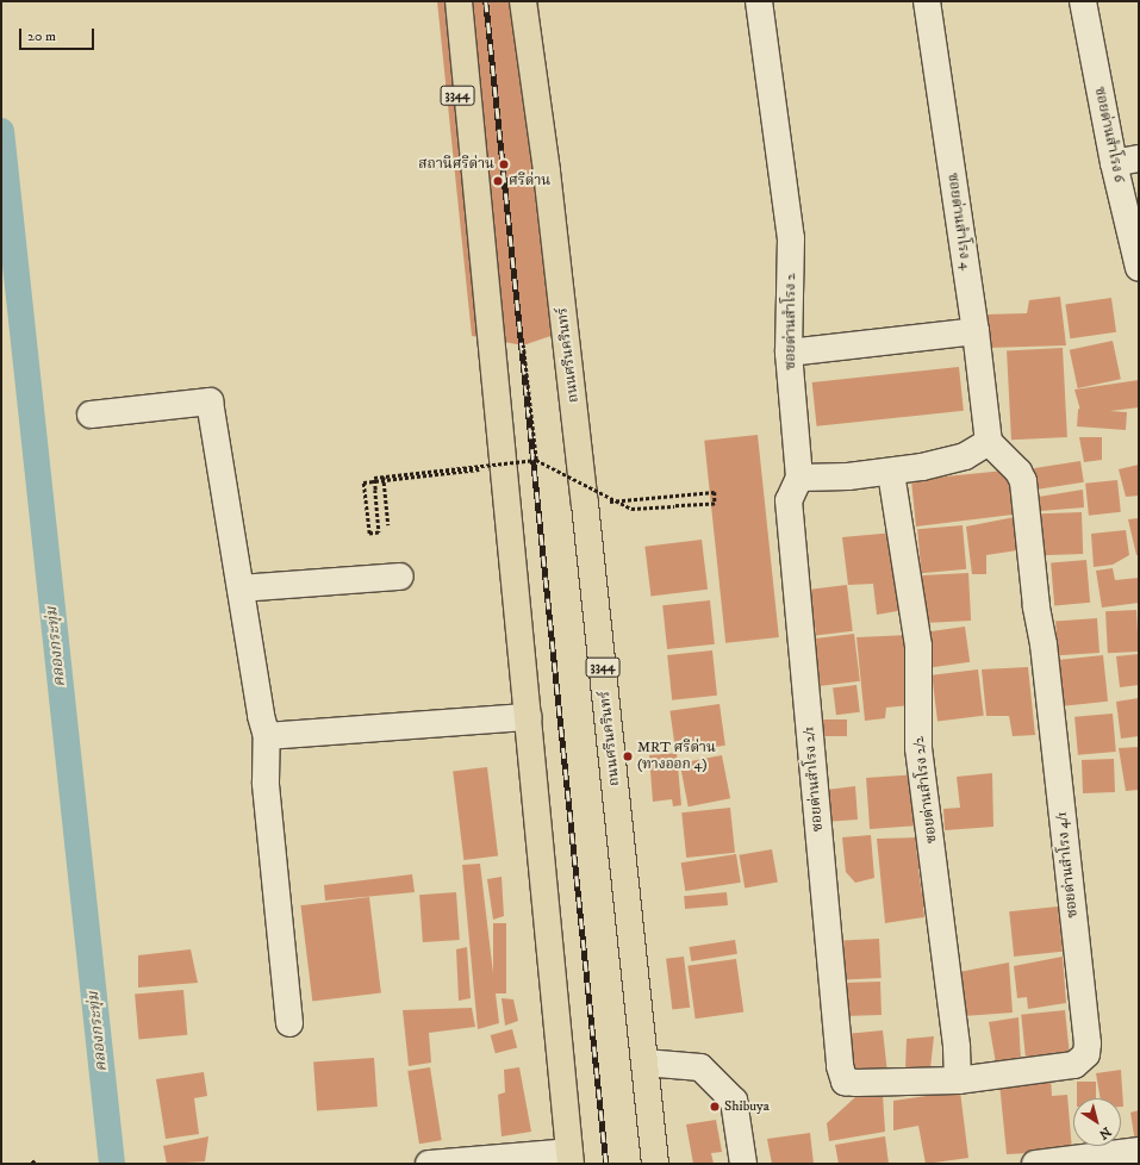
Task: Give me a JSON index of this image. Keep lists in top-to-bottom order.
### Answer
{
  "streets": {
    "main road": ["3344", "ถนนศรีนครินทร์"],
    "street": [
      "ซอยด่านสำโรง 6",
      "ซอยด่านสำโรง 4",
      "ซอยด่านสำโรง 2",
      "ซอยด่านสำโรง 2/1",
      "ซอยด่านสำโรง 2/2",
      "ซอยด่านสำโรง 4/1"
    ]
  },
  "crossings": [
    ["ซอยด่านสำโรง 4", "ซอยด่านสำโรง 4/1"],
    ["ซอยด่านสำโรง 2", "ซอยด่านสำโรง 2/1"],
    ["ซอยด่านสำโรง 2/1", "ซอยด่านสำโรง 4/1"],
    ["ซอยด่านสำโรง 2/2", "ซอยด่านสำโรง 4/1"]
  ],
  "water": ["คลองกระทุ่ม"],
  "places": [
    "สถานีศรีด่าน",
    "ศรีด่าน",
    "MRT ศรีด่าน (ทางออก 4)",
    "Shibuya"
  ],
  "scale_bar": "20 m",
  "north": "bottom right"
}
